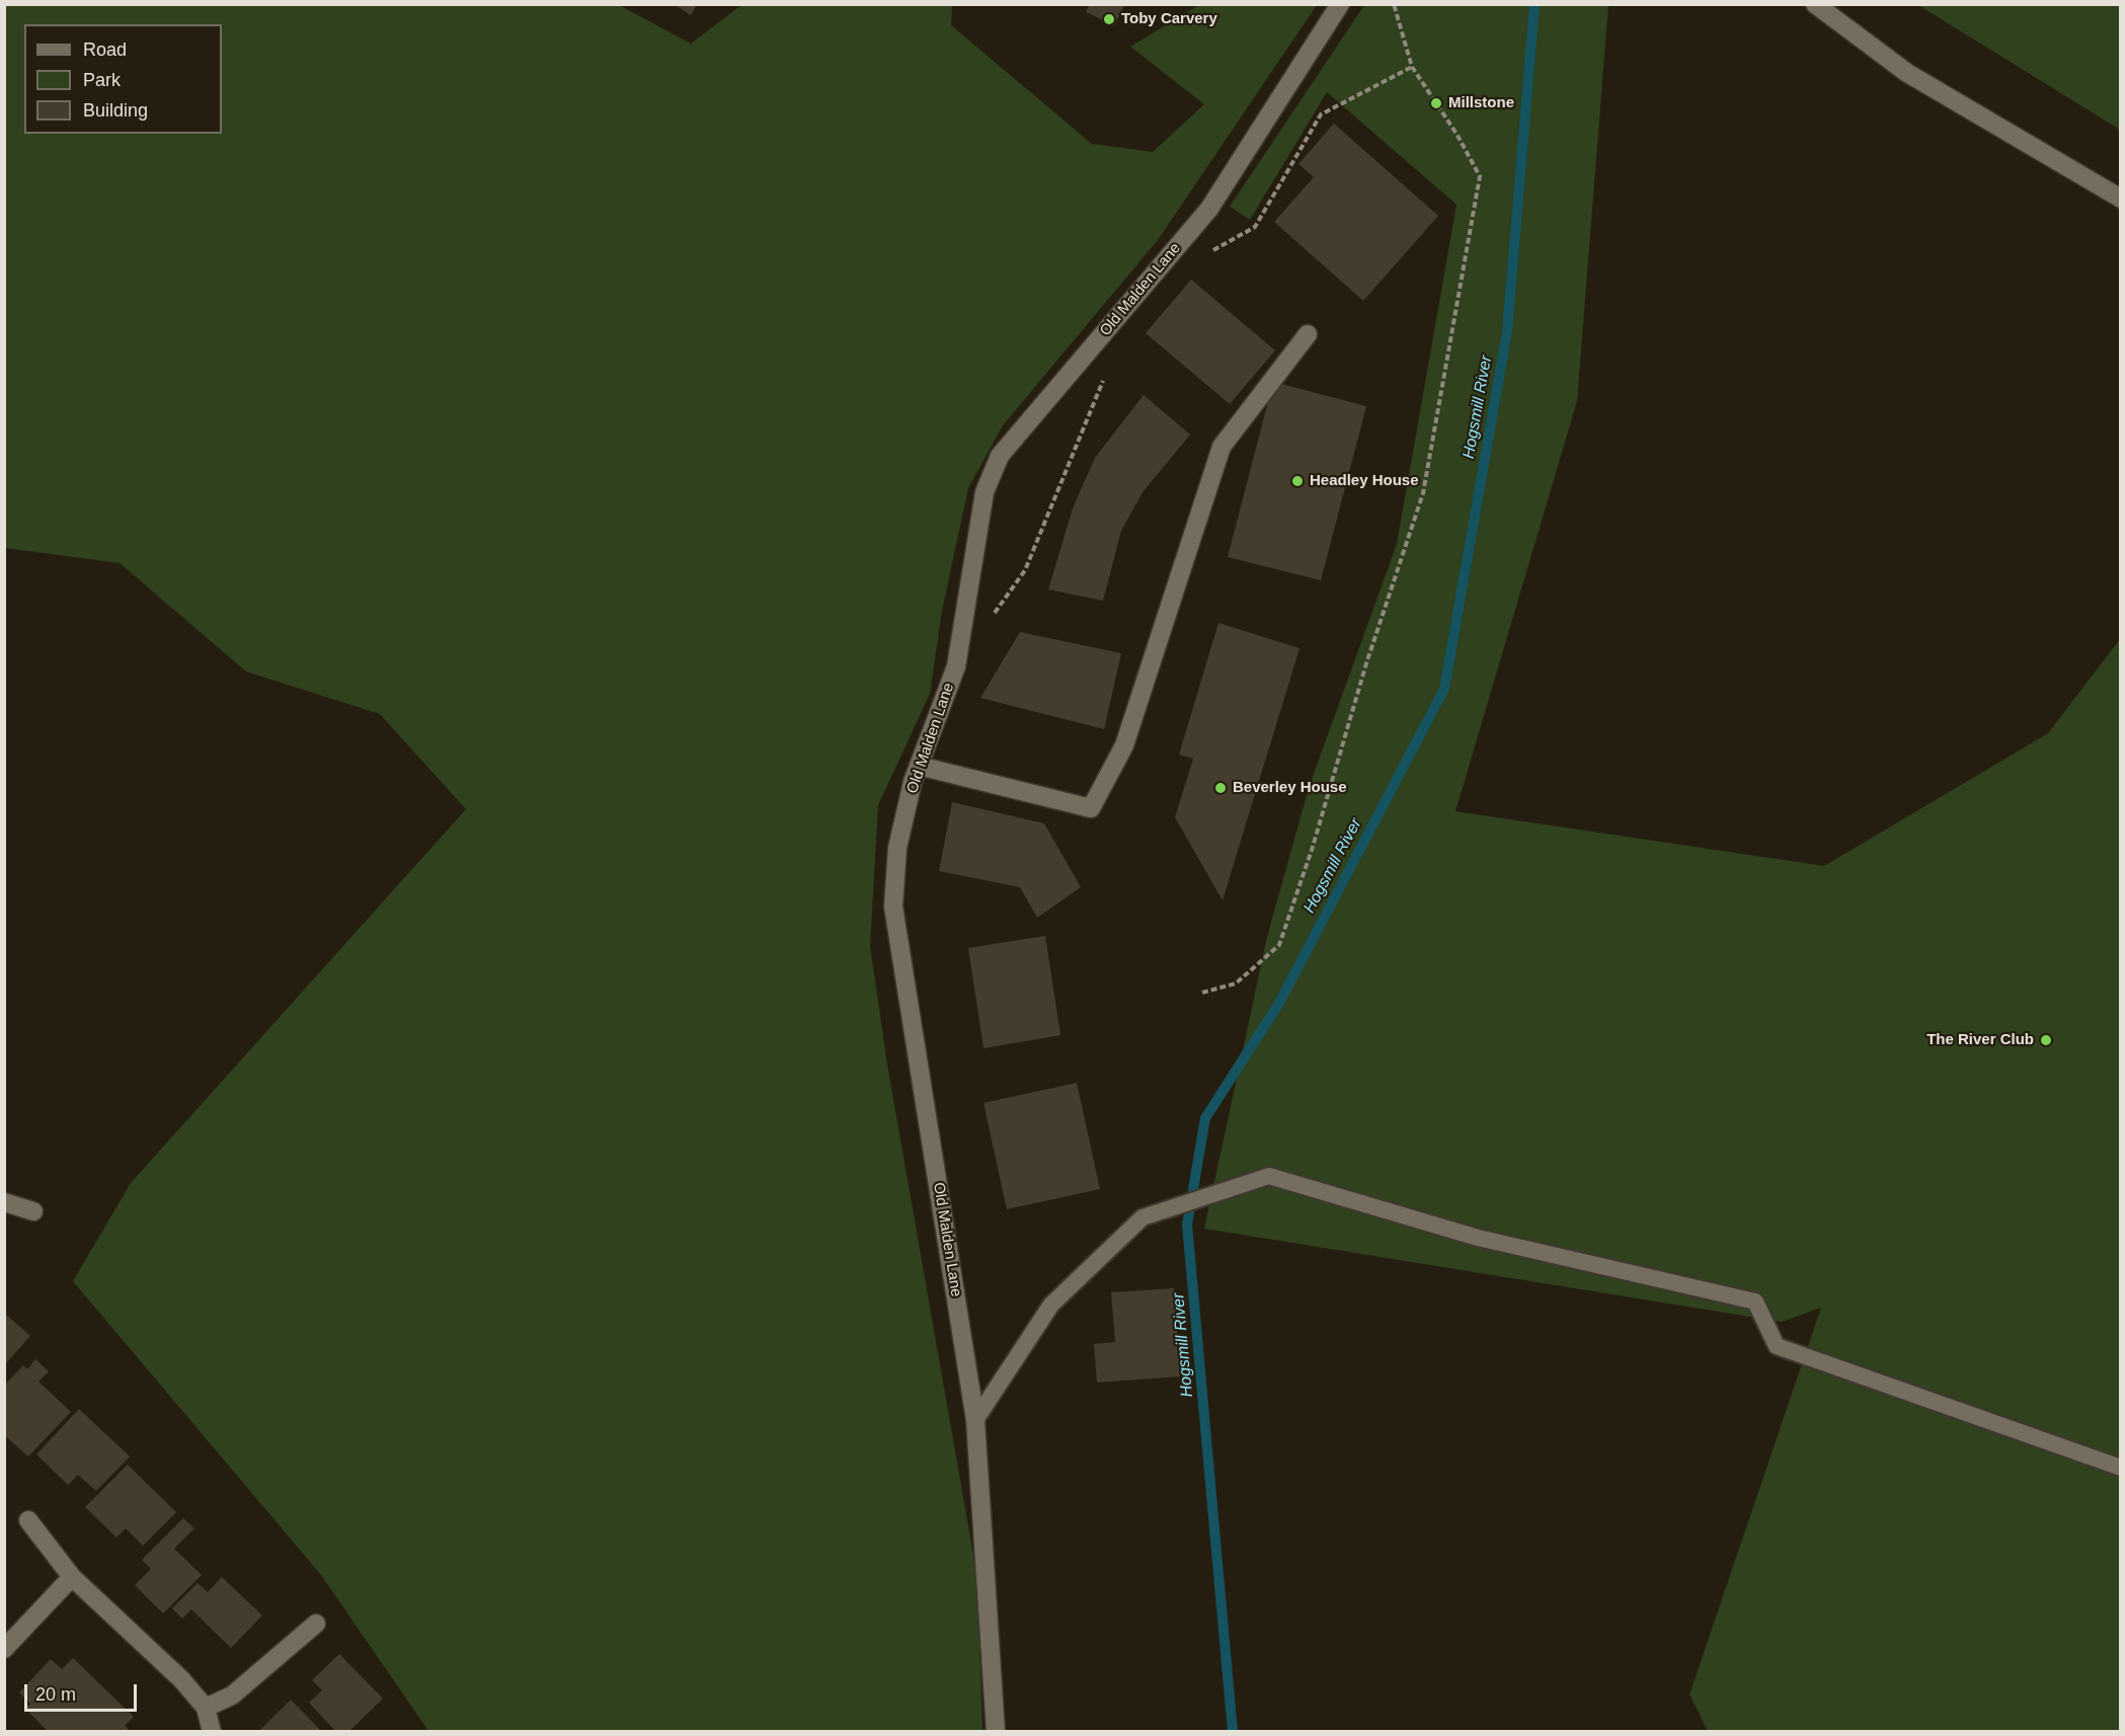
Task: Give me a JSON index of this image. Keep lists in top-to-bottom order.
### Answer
{
  "streets": {
    "main road": ["Old Malden Lane"]
  },
  "water": ["Hogsmill River"],
  "places": [
    "Toby Carvery",
    "Millstone",
    "Headley House",
    "Beverley House",
    "The River Club"
  ],
  "legend": ["Road", "Park", "Building"],
  "scale_bar": "20 m"
}
